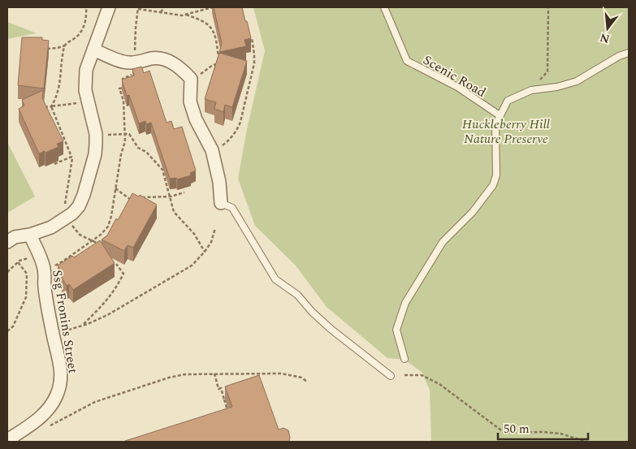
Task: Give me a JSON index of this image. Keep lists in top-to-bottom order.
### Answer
{
  "streets": {
    "street": ["Ssg Fronins Street"],
    "lane": ["Scenic Road"]
  },
  "parks": ["Huckleberry Hill Nature Preserve"],
  "scale_bar": "50 m",
  "north": "bottom"
}
